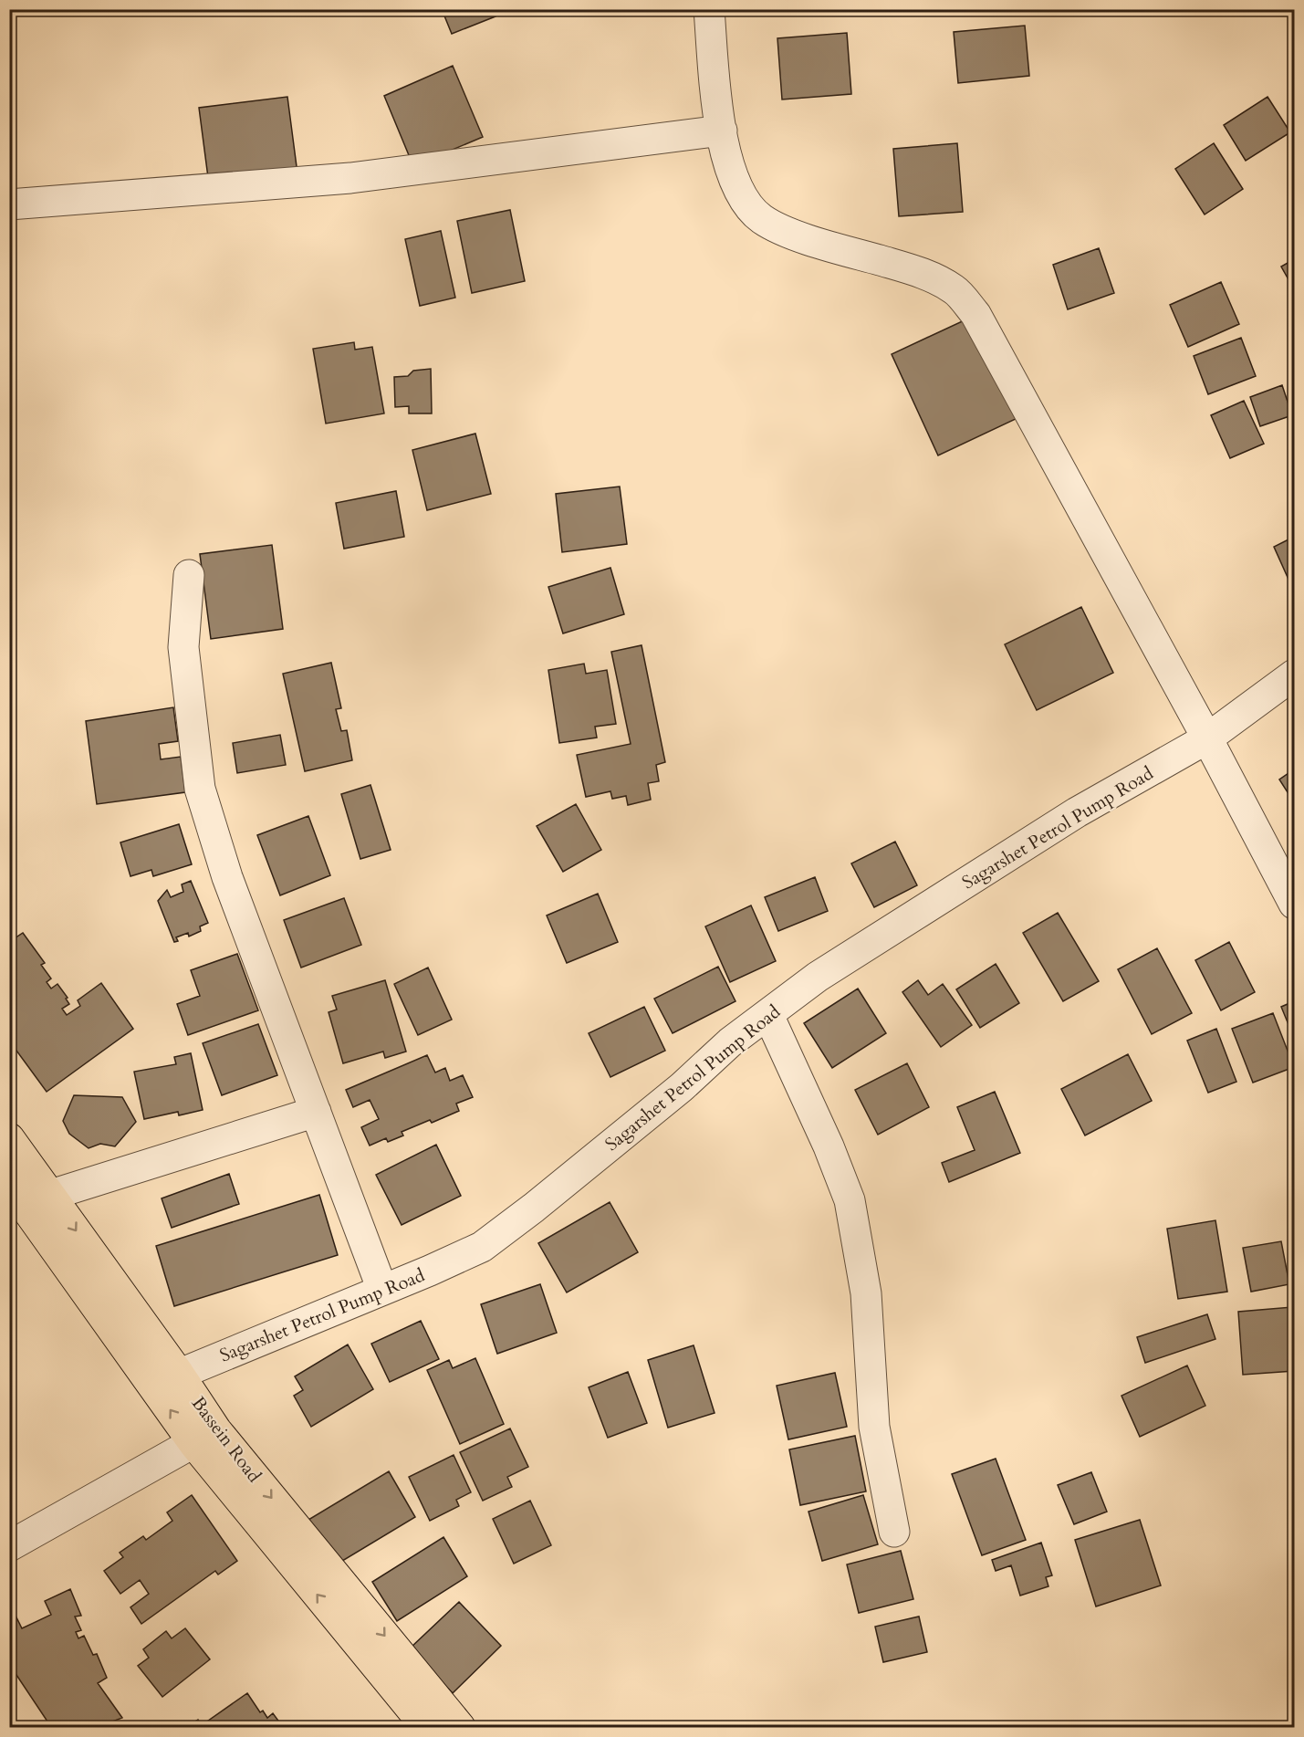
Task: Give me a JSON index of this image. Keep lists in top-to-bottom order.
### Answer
{
  "streets": {
    "main road": ["Bassein Road"],
    "street": ["Sagarshet Petrol Pump Road"]
  },
  "crossings": [
    ["Sagarshet Petrol Pump Road", "Bassein Road"]
  ]
}
